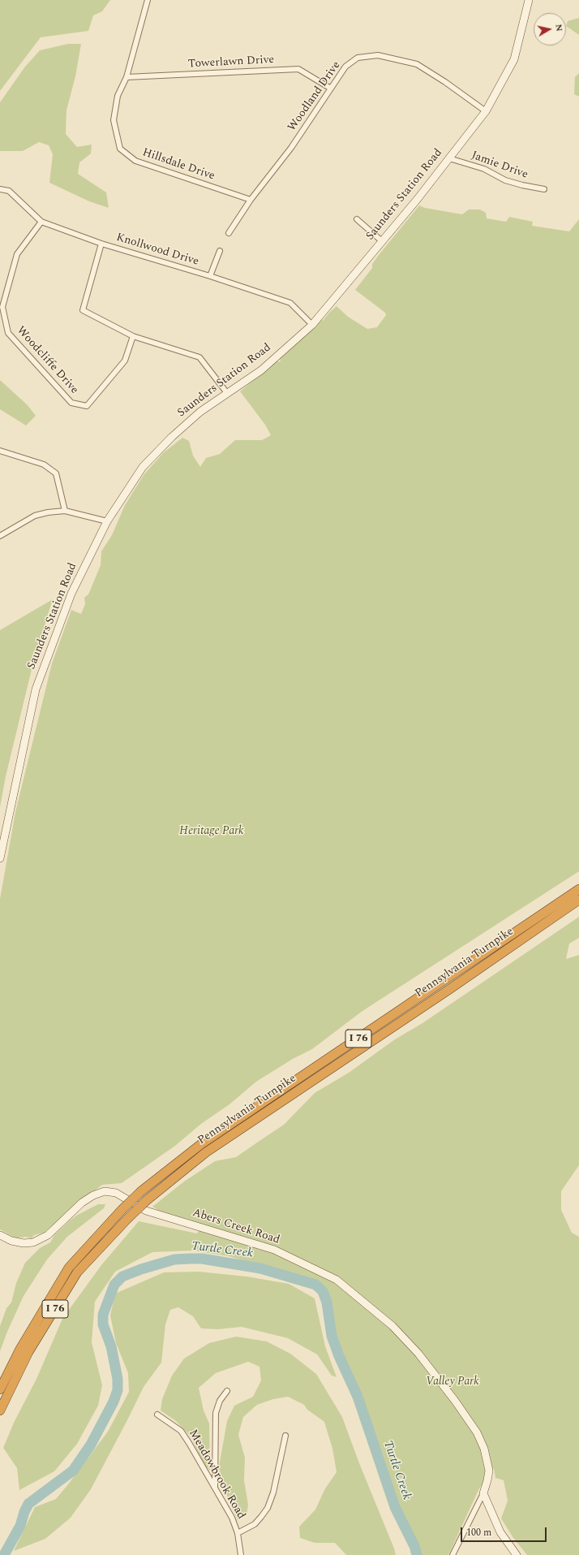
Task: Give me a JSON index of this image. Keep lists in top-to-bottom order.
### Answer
{
  "streets": {
    "highway": ["Pennsylvania Turnpike", "I 76"],
    "street": [
      "Towerlawn Drive",
      "Woodland Drive",
      "Hillsdale Drive",
      "Jamie Drive",
      "Saunders Station Road",
      "Knollwood Drive",
      "Woodcliffe Drive",
      "Abers Creek Road",
      "Meadowbrook Road"
    ]
  },
  "crossings": [
    ["Towerlawn Drive", "Woodland Drive"],
    ["Towerlawn Drive", "Hillsdale Drive"],
    ["Woodland Drive", "Hillsdale Drive"],
    ["Woodland Drive", "Saunders Station Road"],
    ["Jamie Drive", "Saunders Station Road"],
    ["Saunders Station Road", "Knollwood Drive"],
    ["Knollwood Drive", "Woodcliffe Drive"]
  ],
  "water": ["Turtle Creek"],
  "parks": ["Heritage Park", "Valley Park"],
  "scale_bar": "100 m",
  "north": "right"
}
